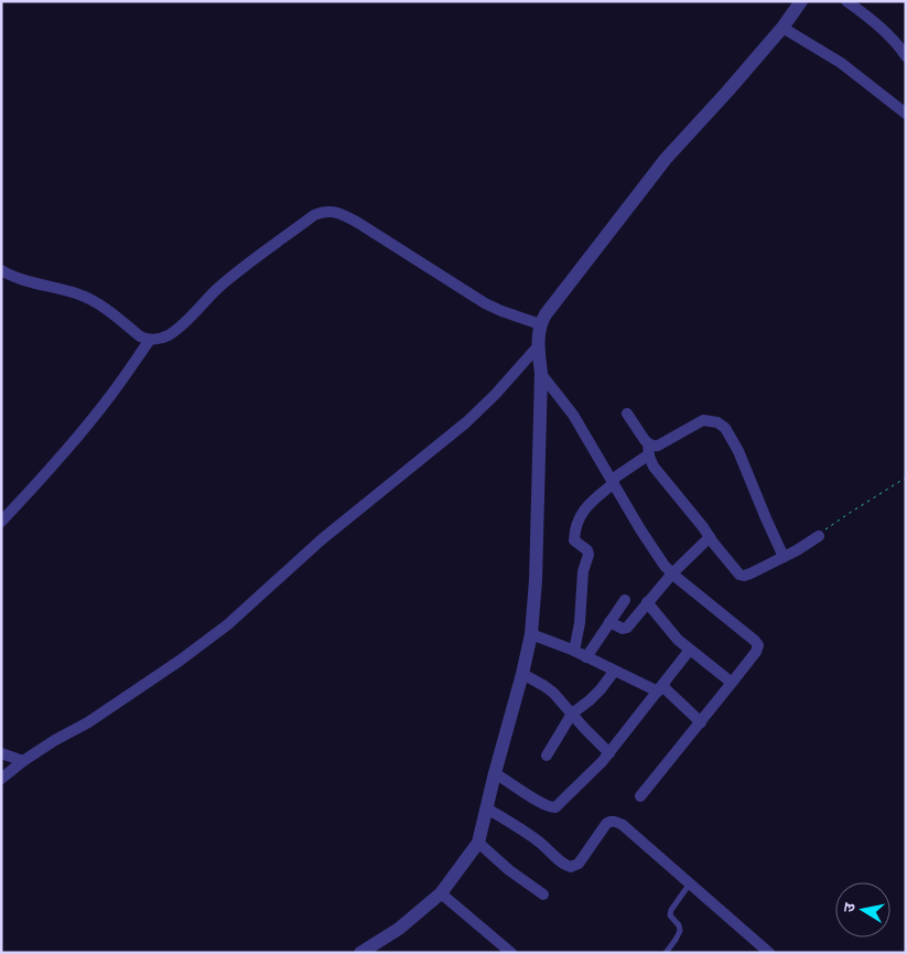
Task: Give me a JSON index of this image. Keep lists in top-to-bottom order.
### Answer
{
  "north": "left"
}
